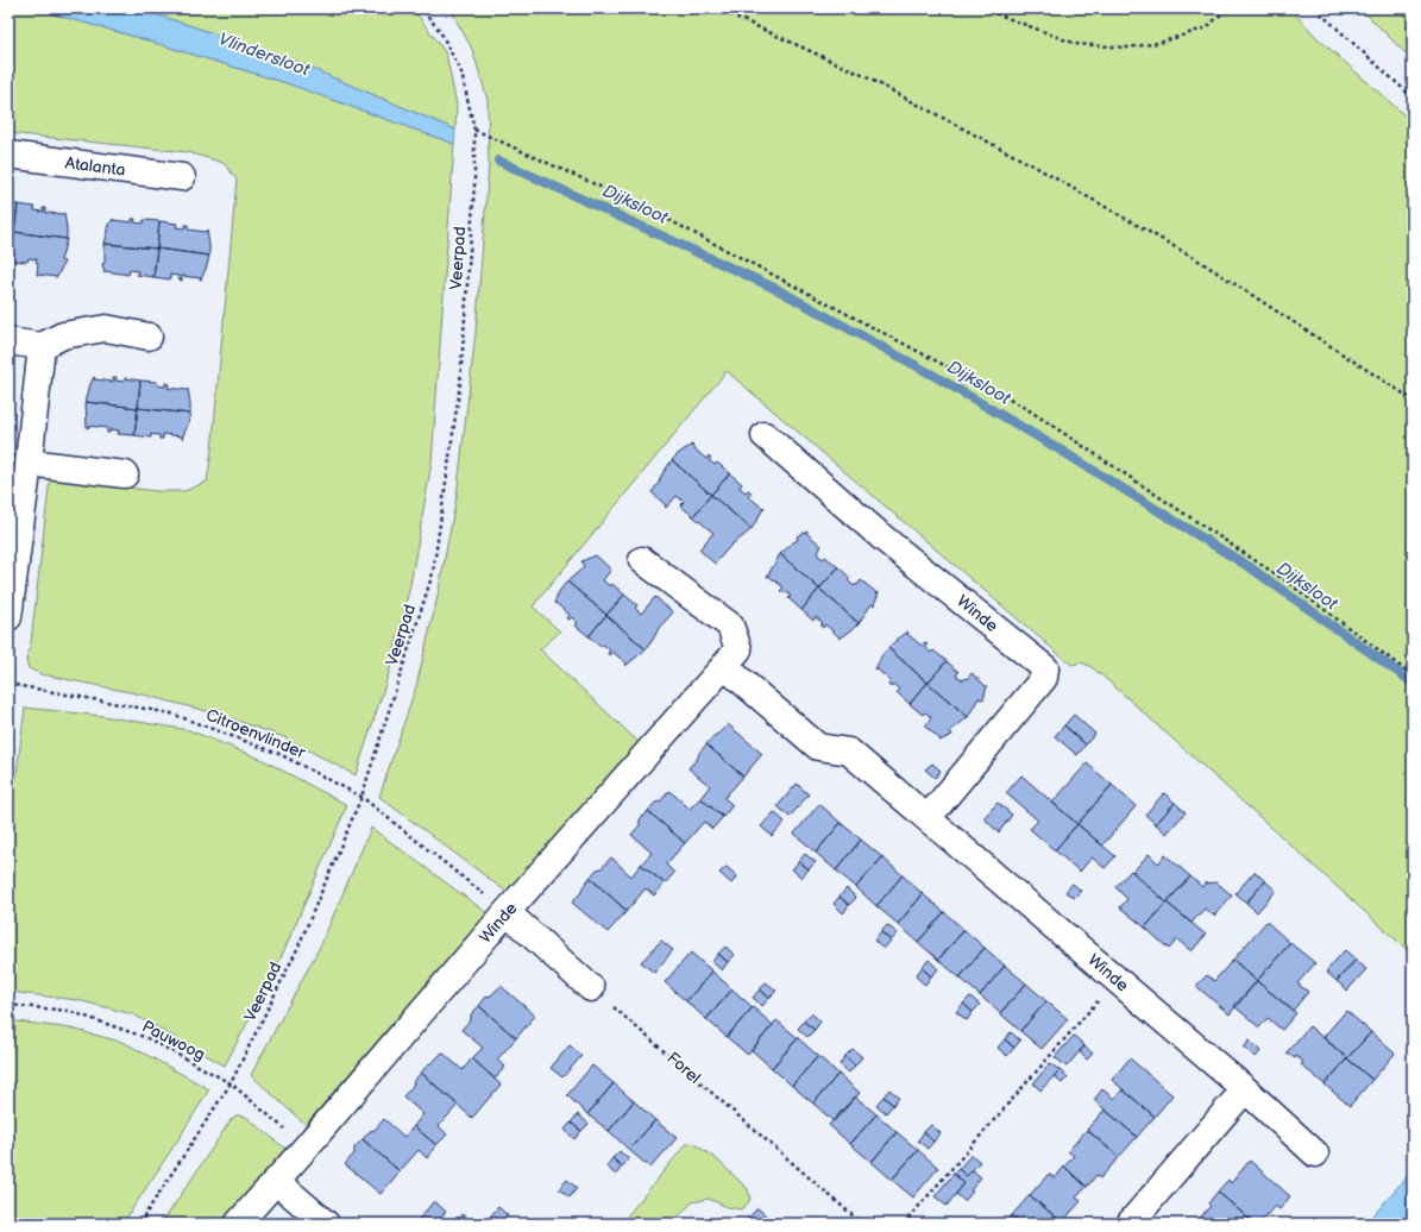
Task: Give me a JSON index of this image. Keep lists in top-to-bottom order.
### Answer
{
  "streets": {
    "street": ["Atalanta", "Winde"],
    "path": [
      "Veerpad",
      "Citroenvlinder",
      "Pauwoog",
      "Forel"
    ]
  },
  "crossings": [
    ["Veerpad", "Citroenvlinder"],
    ["Veerpad", "Pauwoog"],
    ["Winde", "Citroenvlinder"],
    ["Winde", "Pauwoog"]
  ],
  "water": ["Vlindersloot", "Dijksloot"]
}
